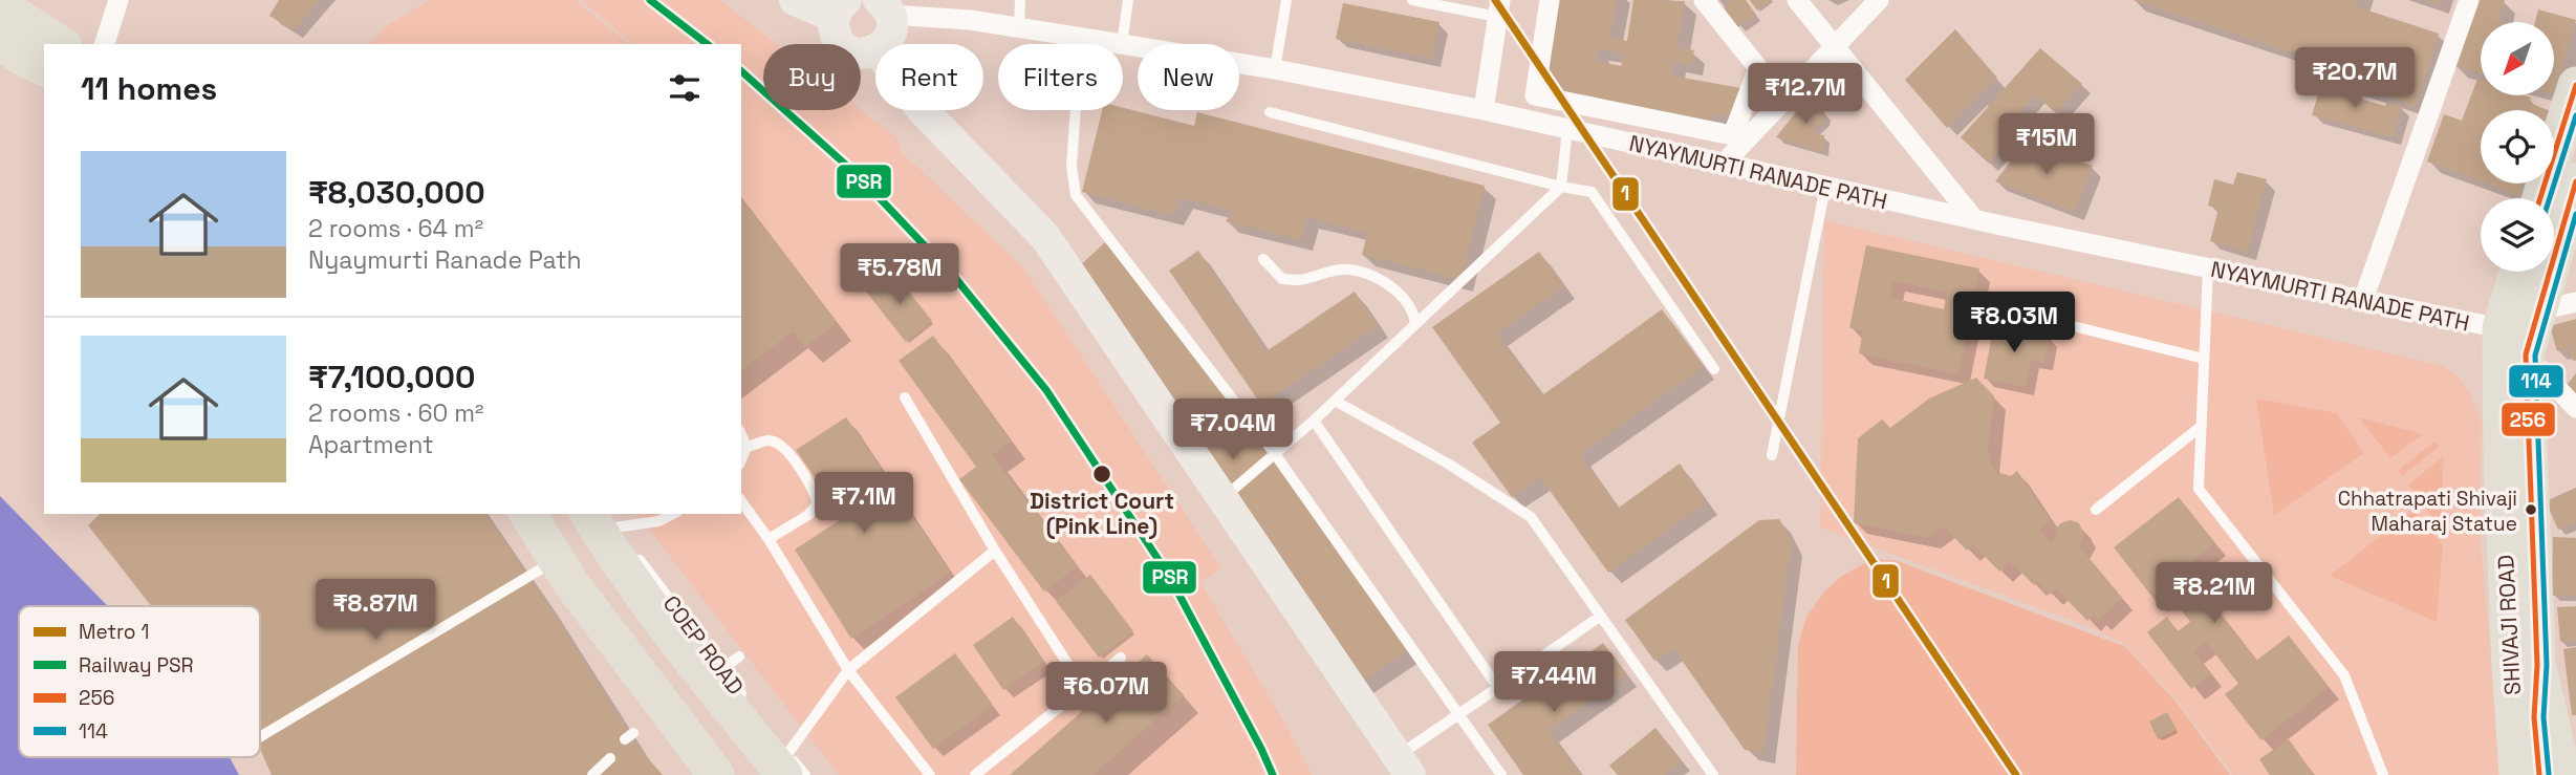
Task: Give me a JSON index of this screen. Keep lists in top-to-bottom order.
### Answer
{
  "streets": {
    "highway": ["SHIVAJI ROAD"],
    "street": ["NYAYMURTI RANADE PATH"],
    "lane": ["COEP ROAD"]
  },
  "crossings": [
    ["NYAYMURTI RANADE PATH", "SHIVAJI ROAD"]
  ],
  "places": ["District Court (Pink Line)", "Chhatrapati Shivaji Maharaj Statue"],
  "lines": [
    "metro line 1",
    "rail line PSR",
    "transit line 256",
    "transit line 114"
  ],
  "legend": [
    "Metro 1",
    "Railway PSR",
    "256",
    "114"
  ],
  "north": "bottom left",
  "page": {
    "chip": [
      "Buy",
      "Rent",
      "Filters",
      "New"
    ],
    "heading": "11 homes",
    "price": [
      "₹20.7M",
      "₹12.7M",
      "₹15M",
      "₹5.78M",
      "₹8.03M",
      "₹7.04M",
      "₹7.1M",
      "₹8.21M",
      "₹8.87M",
      "₹7.44M",
      "₹6.07M"
    ],
    "list": [
      {
        "name": "₹8,030,000",
        "note": "2 rooms · 64 m² · Nyaymurti Ranade Path"
      },
      {
        "name": "₹7,100,000",
        "note": "2 rooms · 60 m² · Apartment"
      }
    ]
  }
}
